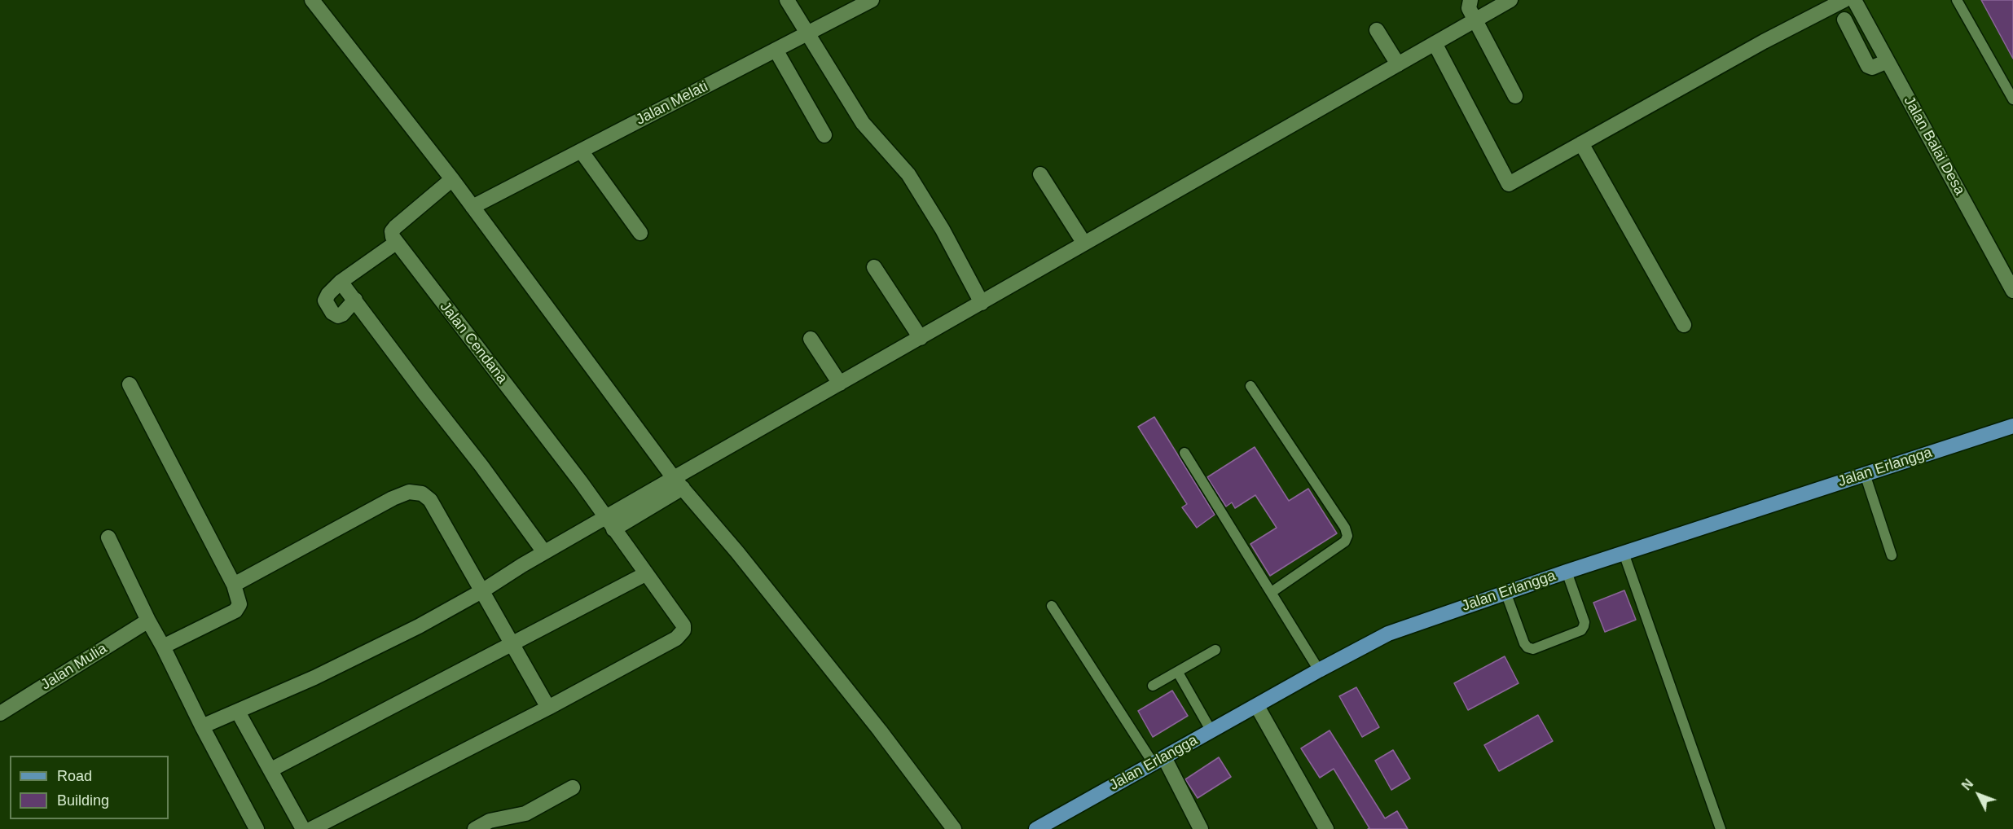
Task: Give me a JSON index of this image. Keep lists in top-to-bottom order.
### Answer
{
  "streets": {
    "main road": ["Jalan Erlangga"],
    "street": [
      "Jalan Melati",
      "Jalan Balai Desa",
      "Jalan Cendana",
      "Jalan Mulia"
    ]
  },
  "legend": ["Road", "Building"],
  "north": "top left"
}
